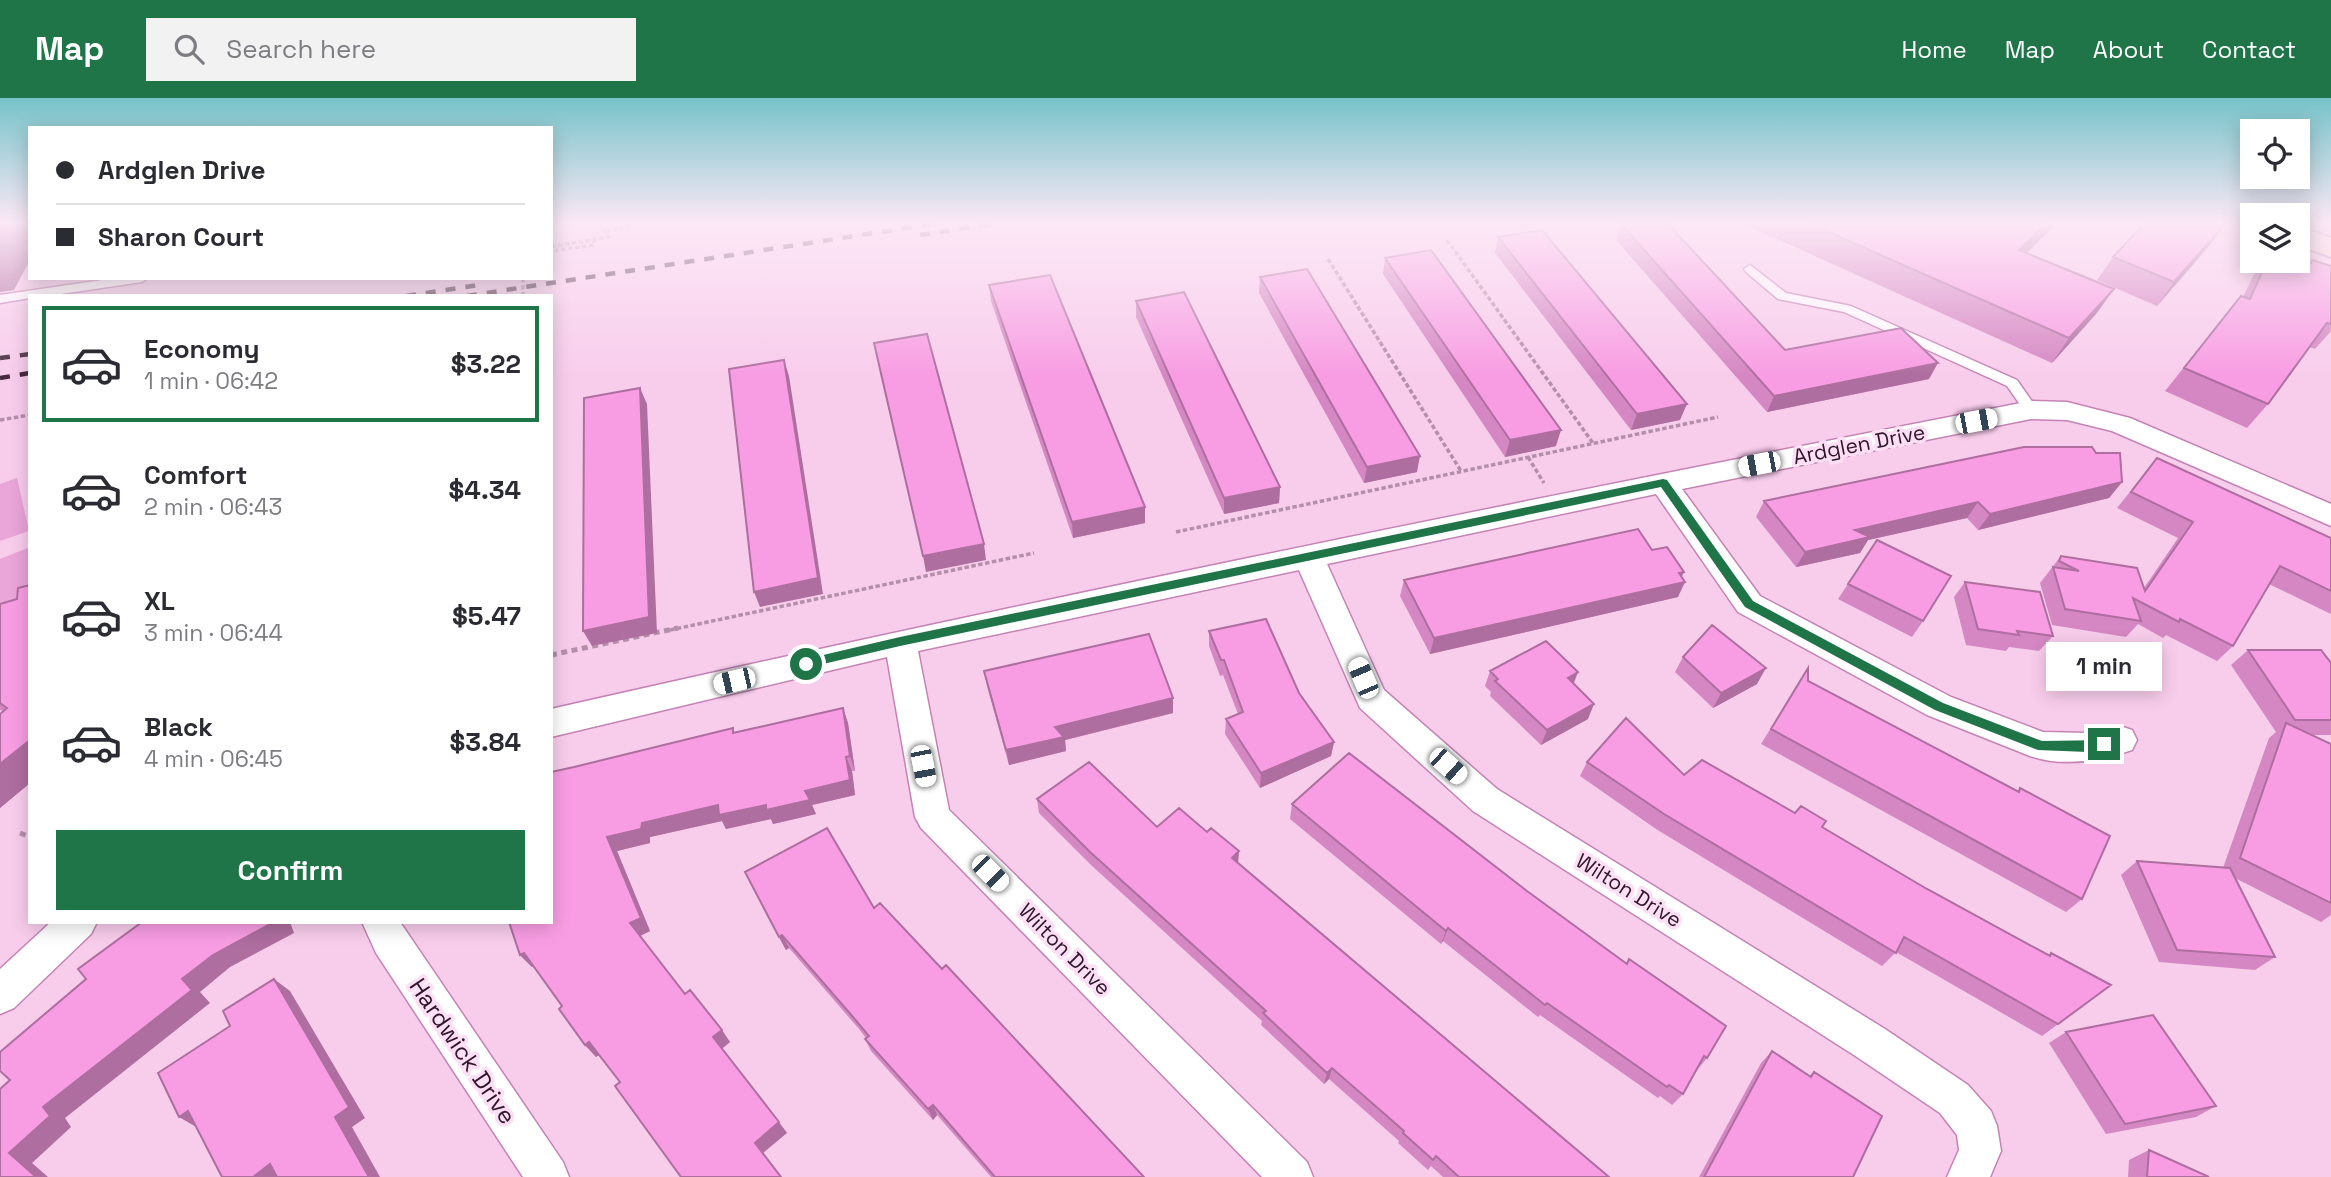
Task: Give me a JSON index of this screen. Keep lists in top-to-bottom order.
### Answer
{
  "streets": {
    "street": ["Ardglen Drive", "Wilton Drive", "Hardwick Drive"]
  },
  "crossings": [
    ["Ardglen Drive", "Wilton Drive"]
  ],
  "page": {
    "header": "Map",
    "search": "Search here",
    "nav": [
      "Home",
      "Map",
      "About",
      "Contact"
    ],
    "banner": ["Ardglen Drive", "Sharon Court"],
    "list": [
      {
        "name": "Economy",
        "note": "1 min · 06:42",
        "value": "$3.22"
      },
      {
        "name": "Comfort",
        "note": "2 min · 06:43",
        "value": "$4.34"
      },
      {
        "name": "XL",
        "note": "3 min · 06:44",
        "value": "$5.47"
      },
      {
        "name": "Black",
        "note": "4 min · 06:45",
        "value": "$3.84"
      }
    ],
    "bubble": "1 min",
    "buttons": "Confirm"
  }
}
